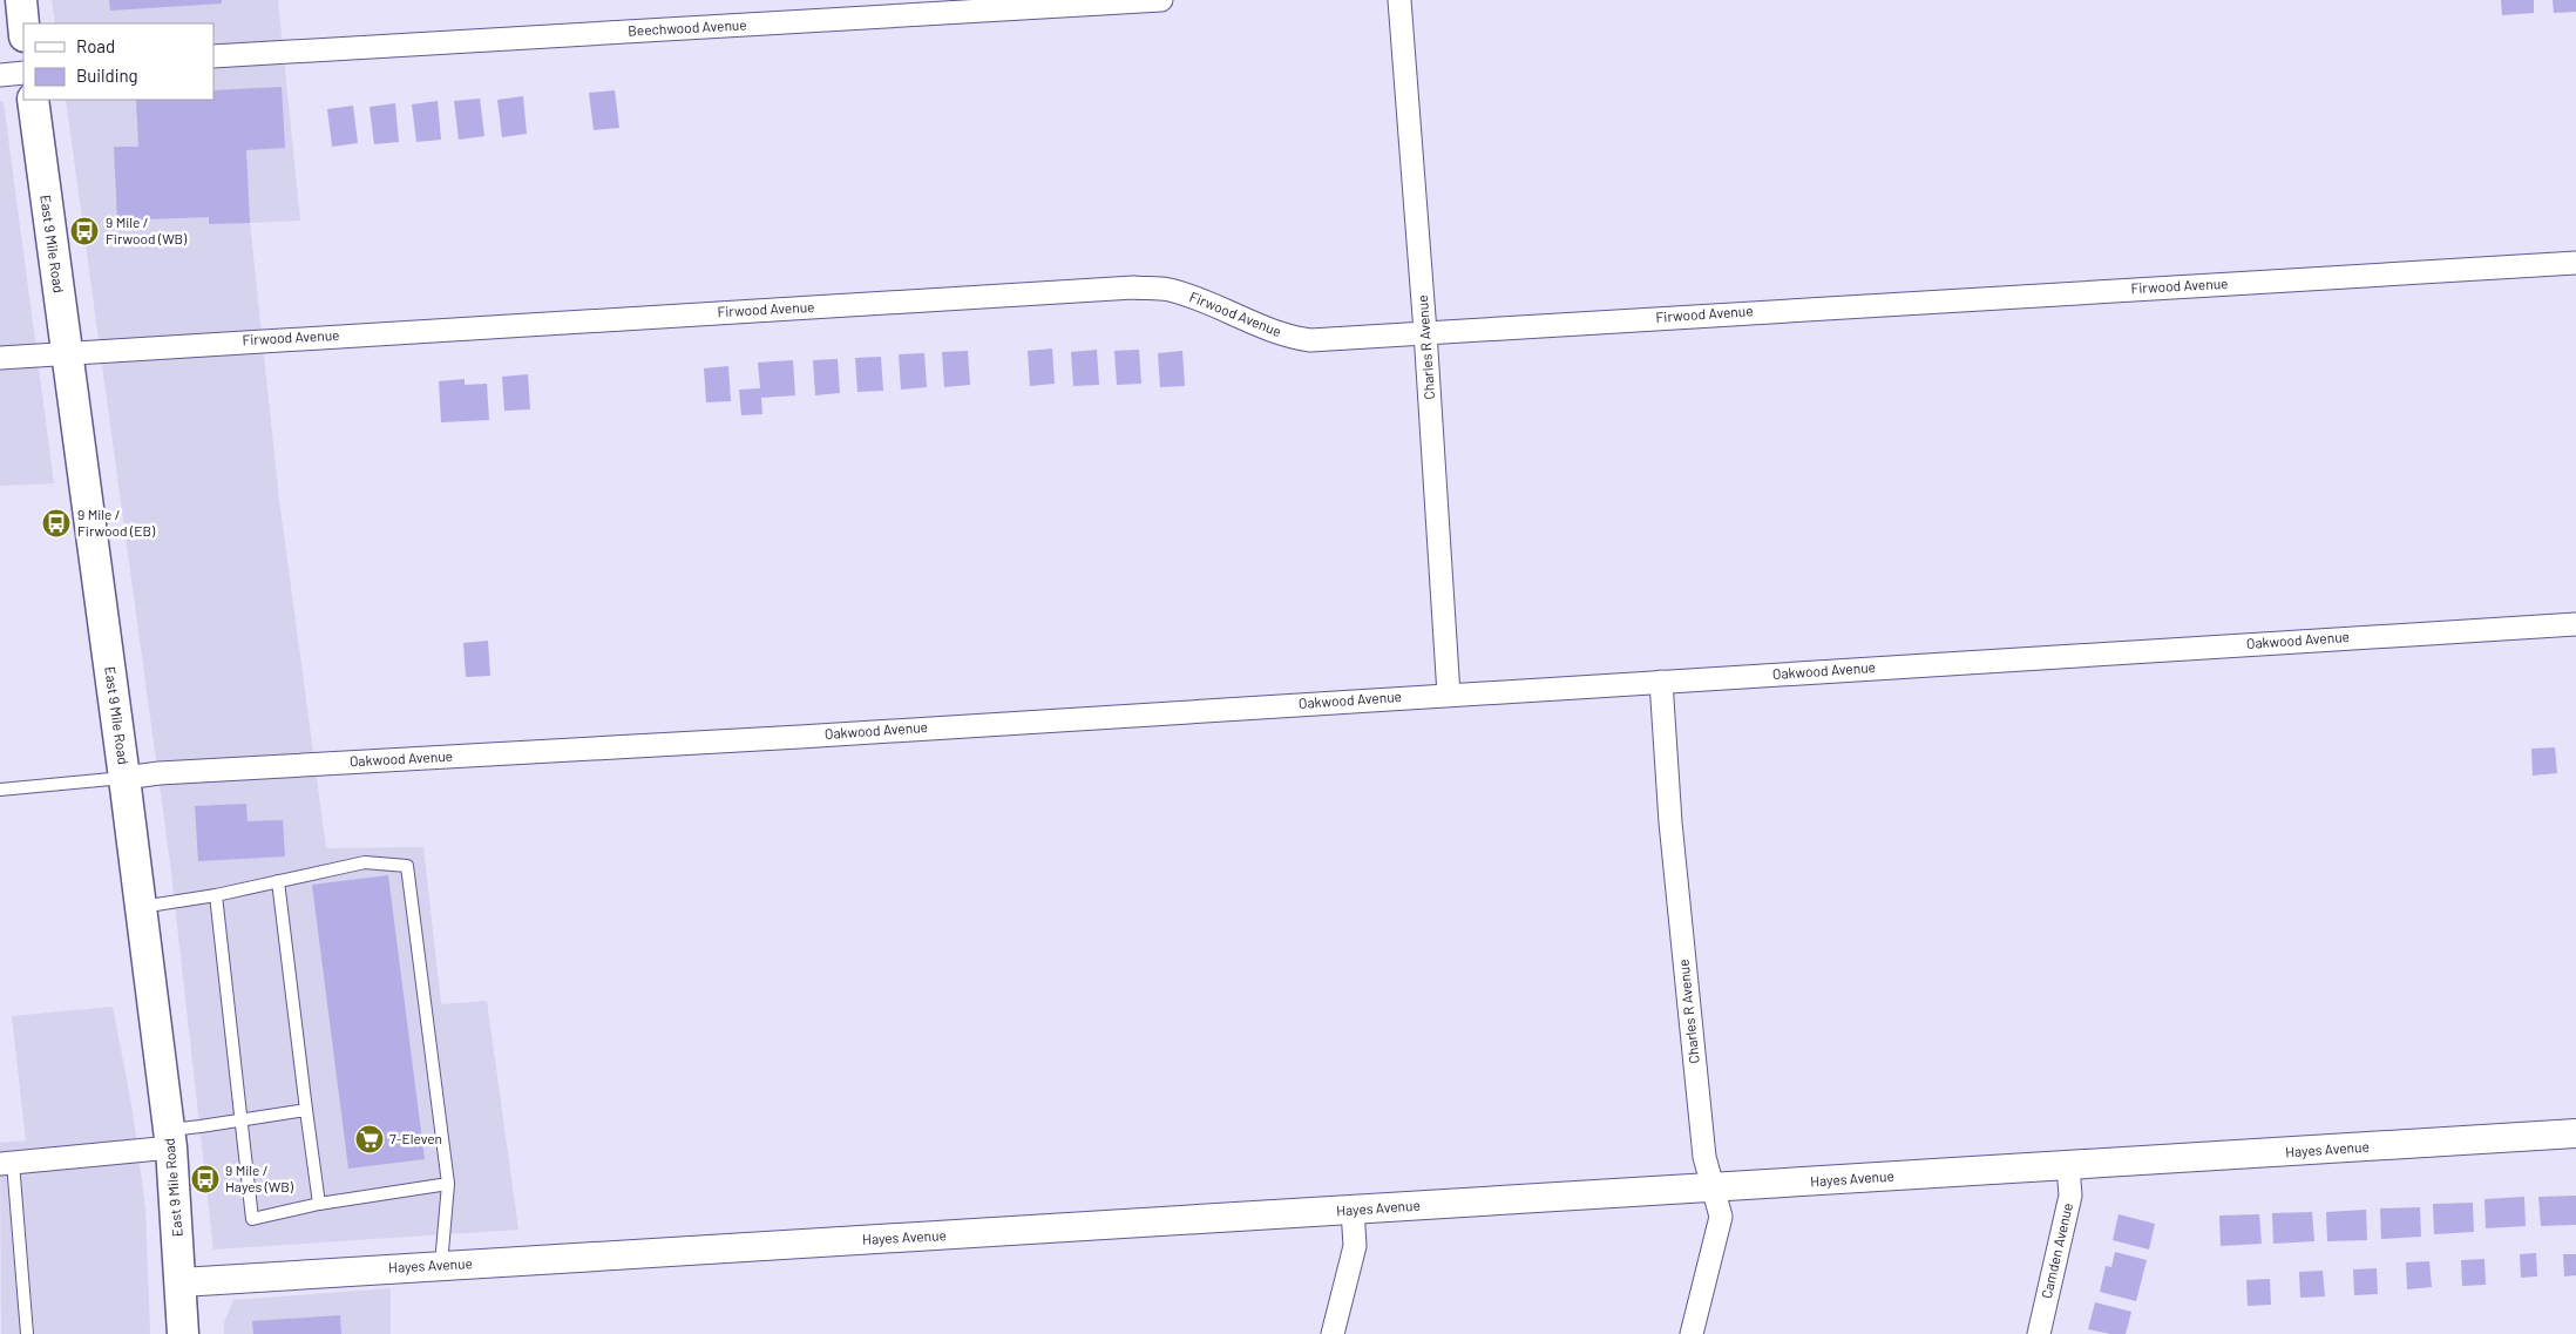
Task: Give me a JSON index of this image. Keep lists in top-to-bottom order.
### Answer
{
  "streets": {
    "main road": ["East 9 Mile Road"],
    "street": [
      "Beechwood Avenue",
      "Firwood Avenue",
      "Charles R Avenue",
      "Oakwood Avenue",
      "Hayes Avenue",
      "Camden Avenue"
    ]
  },
  "crossings": [
    ["East 9 Mile Road", "Firwood Avenue"],
    ["East 9 Mile Road", "Oakwood Avenue"],
    ["East 9 Mile Road", "Hayes Avenue"],
    ["Firwood Avenue", "Charles R Avenue"],
    ["Charles R Avenue", "Oakwood Avenue"],
    ["Charles R Avenue", "Hayes Avenue"],
    ["Hayes Avenue", "Camden Avenue"]
  ],
  "places": {
    "bus stop": ["9 Mile / Firwood (WB)", "9 Mile / Firwood (EB)", "9 Mile / Hayes (WB)"],
    "supermarket": ["7-Eleven"]
  },
  "legend": ["Road", "Building"]
}
